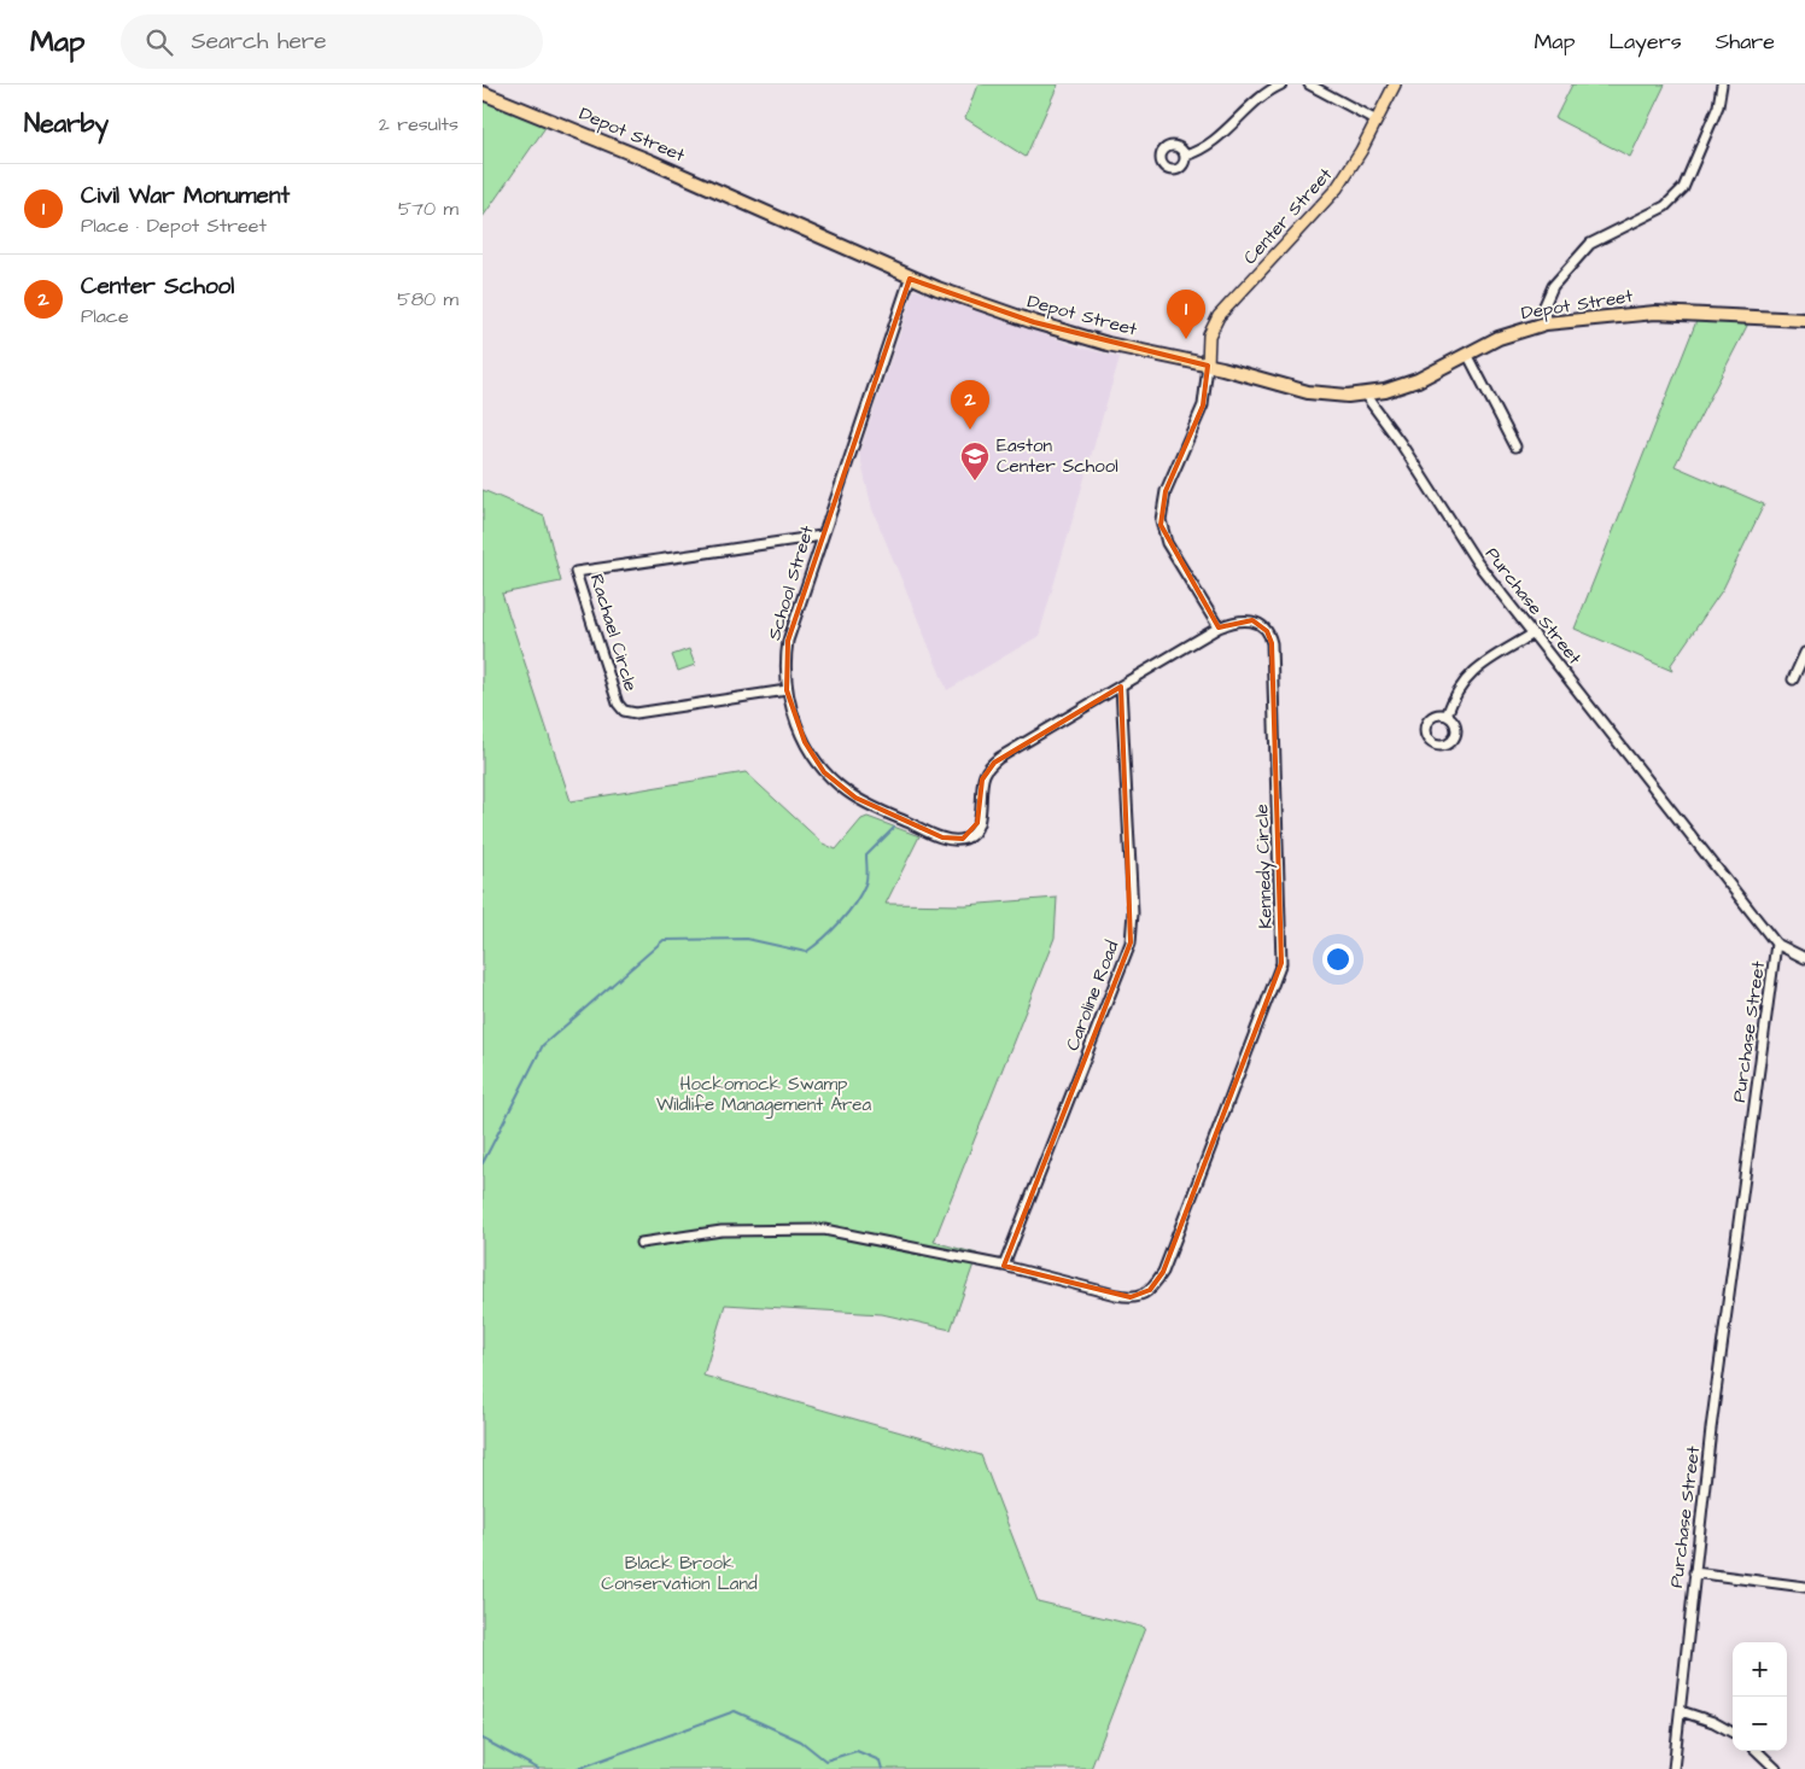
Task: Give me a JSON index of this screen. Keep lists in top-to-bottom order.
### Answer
{
  "streets": {
    "highway": ["Depot Street"],
    "main road": ["Center Street"],
    "street": [
      "School Street",
      "Purchase Street",
      "Rachael Circle",
      "Kennedy Circle",
      "Caroline Road"
    ]
  },
  "crossings": [
    ["Depot Street", "Center Street"],
    ["Depot Street", "School Street"],
    ["Depot Street", "Purchase Street"],
    ["School Street", "Rachael Circle"],
    ["School Street", "Kennedy Circle"],
    ["Kennedy Circle", "Caroline Road"]
  ],
  "parks": ["Hockomock Swamp Wildlife Management Area", "Black Brook Conservation Land"],
  "places": {
    "school or university": ["Easton Center School"]
  },
  "page": {
    "header": "Map",
    "search": "Search here",
    "nav": ["Map", "Layers", "Share"],
    "heading": ["Nearby", "2 results"],
    "list": [
      {
        "mark": "1",
        "name": "Civil War Monument",
        "note": "Place · Depot Street",
        "value": "570 m"
      },
      {
        "mark": "2",
        "name": "Center School",
        "note": "Place",
        "value": "580 m"
      }
    ],
    "pins": ["1", "2"],
    "map_buttons": ["+", "−"]
  }
}
